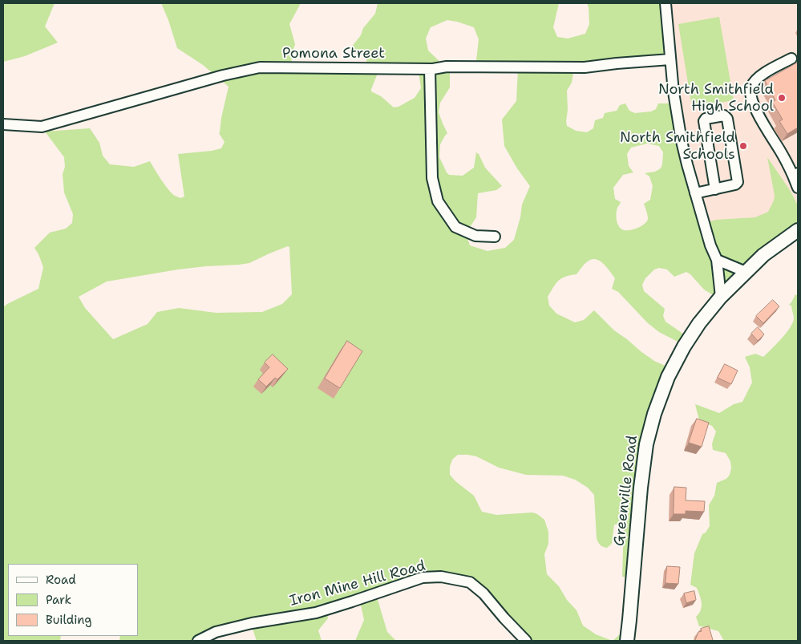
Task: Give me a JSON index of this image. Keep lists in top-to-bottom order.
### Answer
{
  "streets": {
    "main road": ["Greenville Road"],
    "street": ["Pomona Street", "Iron Mine Hill Road"]
  },
  "places": ["North Smithfield High School", "North Smithfield Schools"],
  "legend": ["Road", "Park", "Building"]
}
